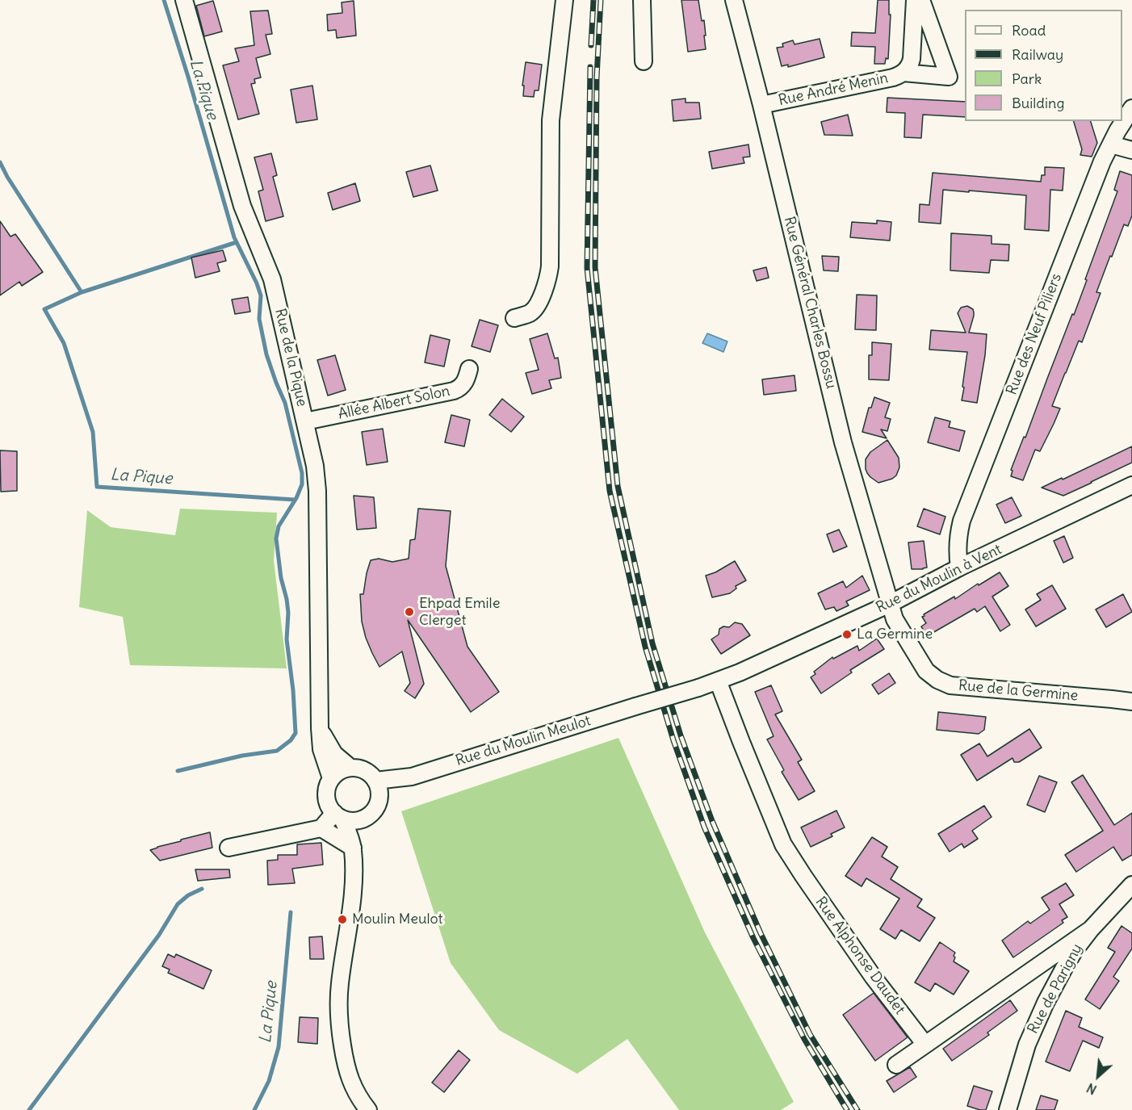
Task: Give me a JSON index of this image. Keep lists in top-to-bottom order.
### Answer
{
  "streets": {
    "street": [
      "Rue André Menin",
      "Rue Général Charles Bossu",
      "Rue des Neuf Piliers",
      "Rue de la Pique",
      "Allée Albert Solon",
      "Rue du Moulin à Vent",
      "Rue de la Germine",
      "Rue du Moulin Meulot",
      "Rue Alphonse Daudet",
      "Rue de Parigny"
    ]
  },
  "crossings": [
    ["Rue André Menin", "Rue Général Charles Bossu"],
    ["Rue Général Charles Bossu", "Rue du Moulin à Vent"],
    ["Rue Général Charles Bossu", "Rue de la Germine"],
    ["Rue des Neuf Piliers", "Rue du Moulin à Vent"],
    ["Rue de la Pique", "Allée Albert Solon"],
    ["Rue de la Pique", "Rue du Moulin Meulot"],
    ["Rue du Moulin à Vent", "Rue de la Germine"],
    ["Rue du Moulin à Vent", "Rue du Moulin Meulot"],
    ["Rue du Moulin à Vent", "Rue Alphonse Daudet"]
  ],
  "water": ["La Pique"],
  "places": ["Ehpad Emile Clerget", "La Germine", "Moulin Meulot"],
  "legend": [
    "Road",
    "Railway",
    "Park",
    "Building"
  ],
  "north": "bottom left"
}
